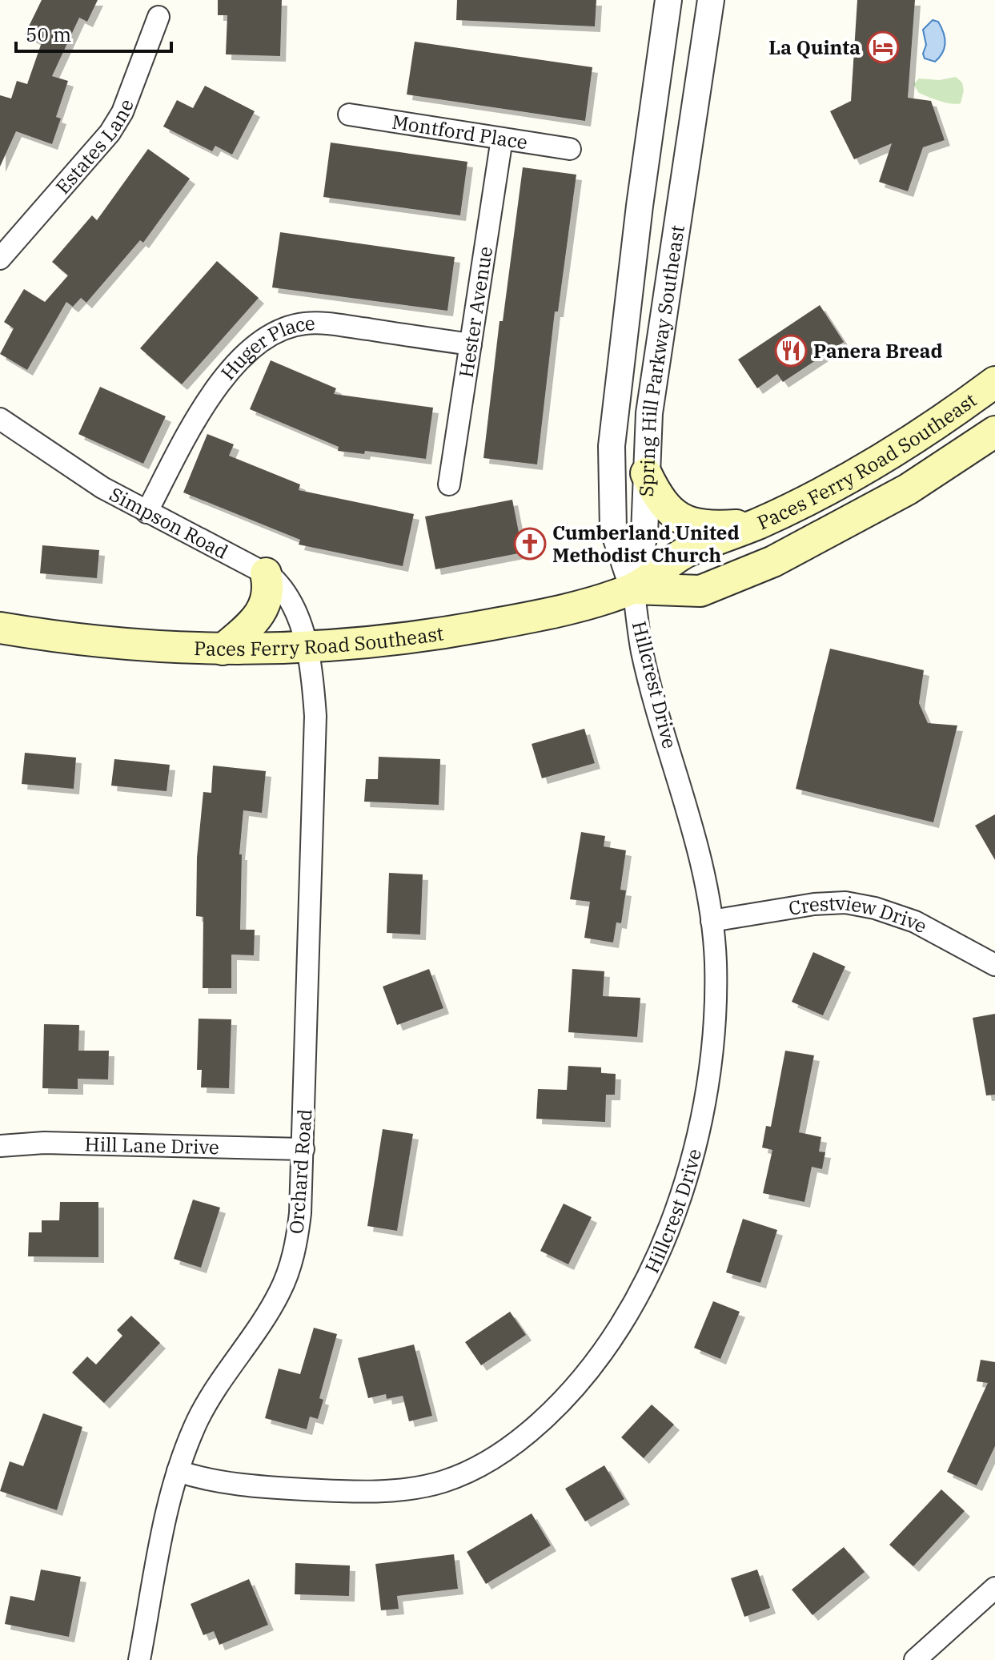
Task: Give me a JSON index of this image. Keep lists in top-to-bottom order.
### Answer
{
  "streets": {
    "main road": ["Paces Ferry Road Southeast"],
    "street": [
      "Montford Place",
      "Estates Lane",
      "Hester Avenue",
      "Huger Place",
      "Spring Hill Parkway Southeast",
      "Simpson Road",
      "Hillcrest Drive",
      "Crestview Drive",
      "Hill Lane Drive",
      "Orchard Road"
    ]
  },
  "crossings": [
    ["Montford Place", "Hester Avenue"],
    ["Hester Avenue", "Huger Place"],
    ["Huger Place", "Simpson Road"],
    ["Spring Hill Parkway Southeast", "Paces Ferry Road Southeast"],
    ["Spring Hill Parkway Southeast", "Hillcrest Drive"],
    ["Paces Ferry Road Southeast", "Simpson Road"],
    ["Paces Ferry Road Southeast", "Hillcrest Drive"],
    ["Paces Ferry Road Southeast", "Orchard Road"],
    ["Simpson Road", "Orchard Road"],
    ["Hillcrest Drive", "Crestview Drive"],
    ["Hillcrest Drive", "Orchard Road"],
    ["Hill Lane Drive", "Orchard Road"]
  ],
  "places": {
    "hotel": ["La Quinta"],
    "restaurant": ["Panera Bread"],
    "church": ["Cumberland United Methodist Church"]
  },
  "scale_bar": "50 m"
}
